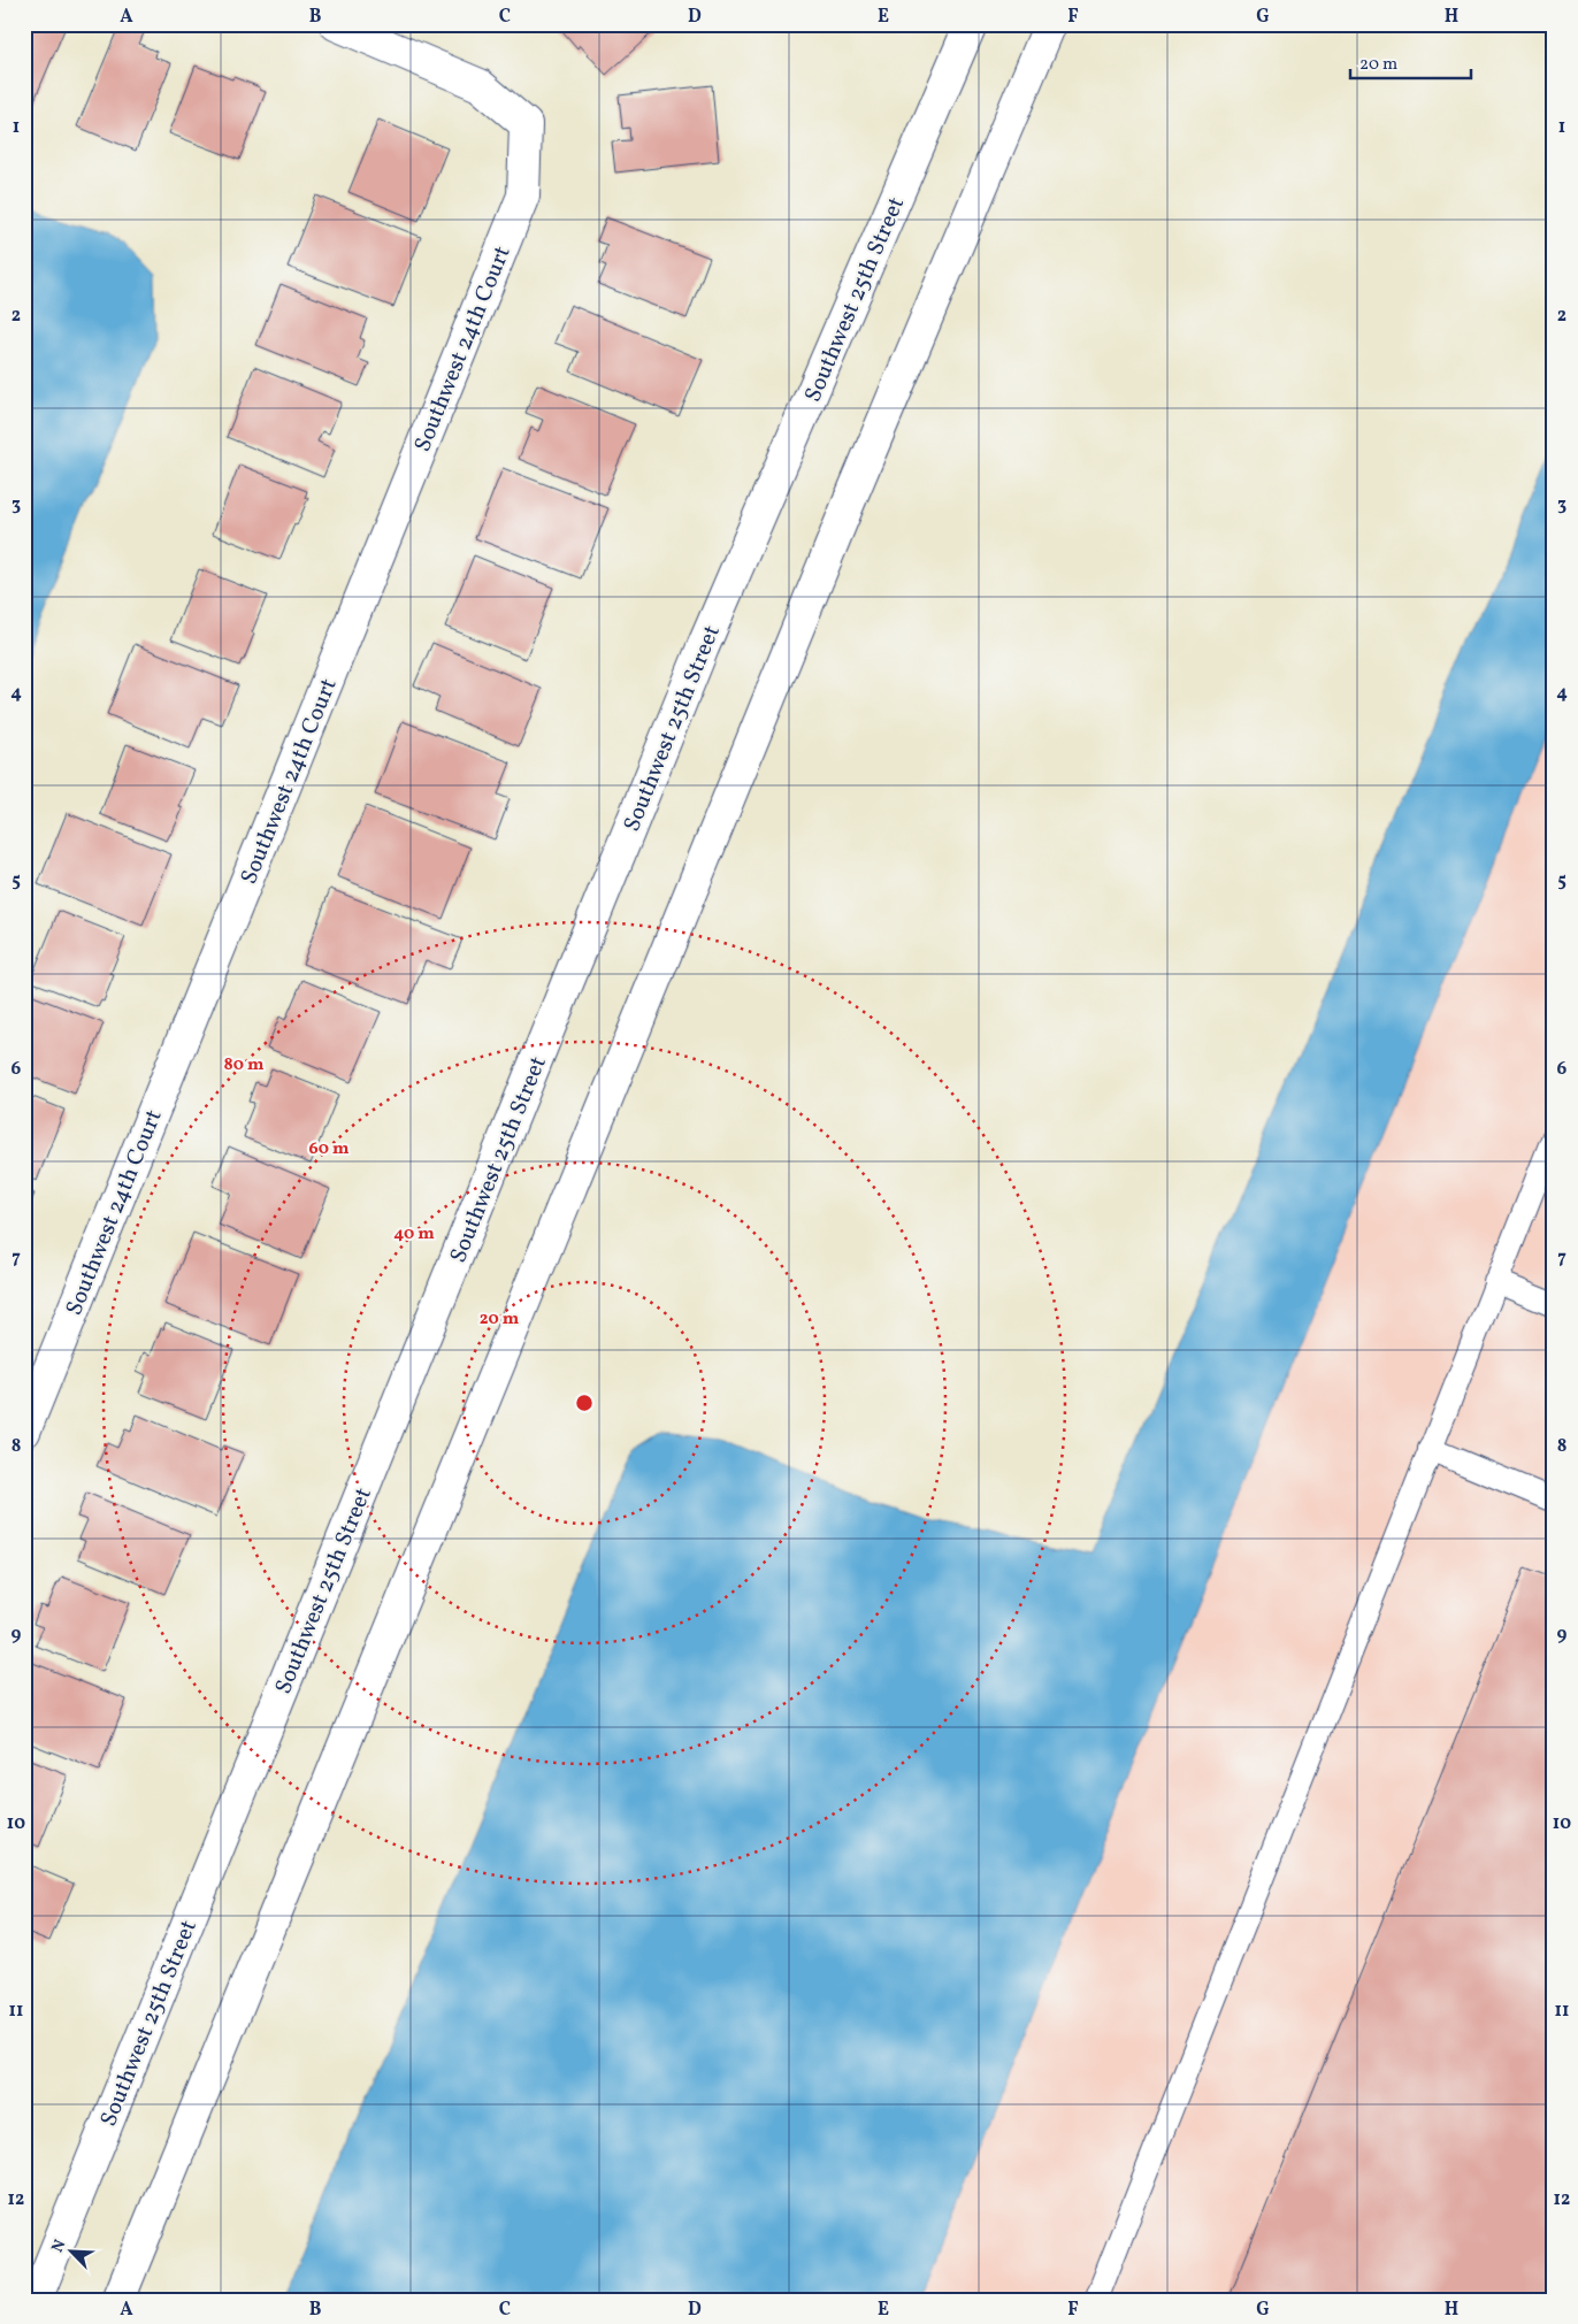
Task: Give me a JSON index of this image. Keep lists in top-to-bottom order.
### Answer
{
  "streets": {
    "street": ["Southwest 25th Street", "Southwest 24th Court"]
  },
  "scale_bar": "20 m",
  "north": "top left",
  "grid": {
    "columns": [
      "A",
      "B",
      "C",
      "D",
      "E",
      "F",
      "G",
      "H"
    ],
    "rows": [
      "1",
      "2",
      "3",
      "4",
      "5",
      "6",
      "7",
      "8",
      "9",
      "10",
      "11",
      "12"
    ]
  },
  "rings": [
    "80 m",
    "60 m",
    "40 m",
    "20 m"
  ]
}
